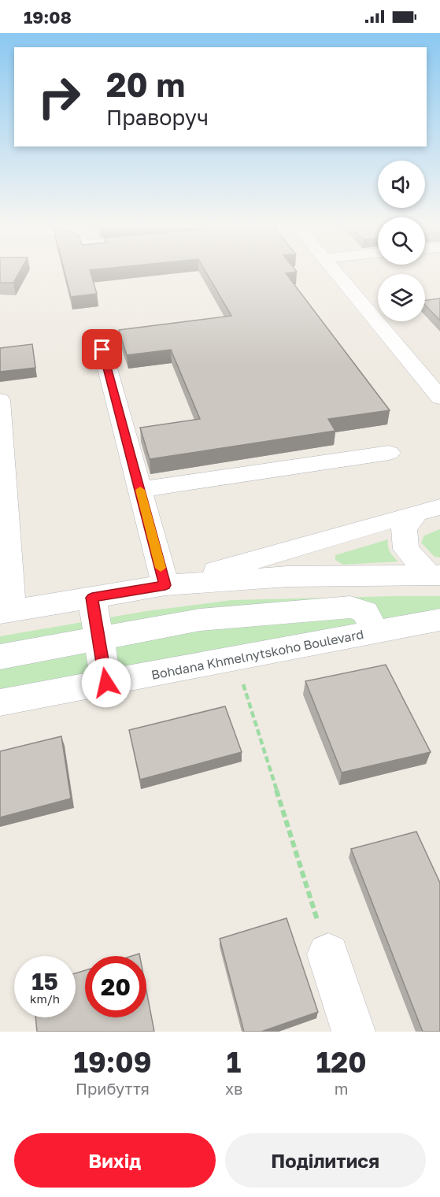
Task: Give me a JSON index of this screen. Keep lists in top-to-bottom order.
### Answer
{
  "streets": {
    "street": ["Bohdana Khmelnytskoho Boulevard"]
  },
  "page": {
    "status": "19:08",
    "turn": ["20 m", "Праворуч"],
    "speed": "15 km/h",
    "limit": "20",
    "eta": [
      "19:09",
      "Прибуття",
      "1",
      "хв",
      "120",
      "m"
    ],
    "buttons": ["Вихід", "Поділитися"]
  }
}
